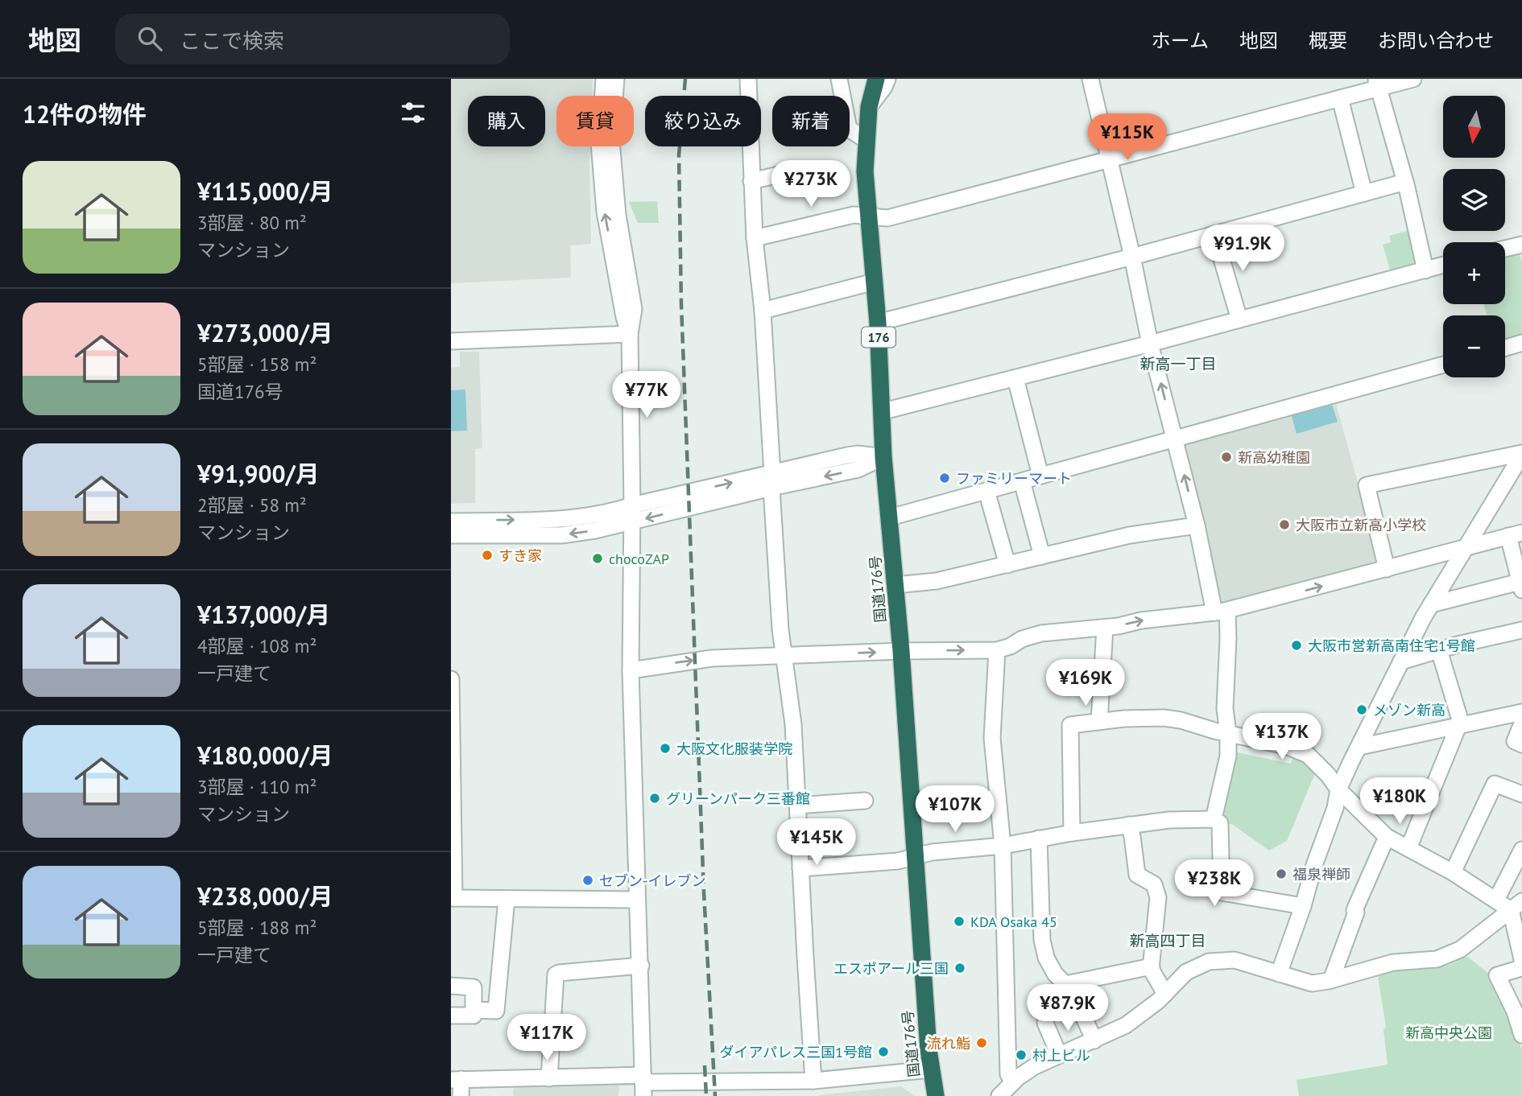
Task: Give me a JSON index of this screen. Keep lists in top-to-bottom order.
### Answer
{
  "streets": {
    "highway": ["176", "国道176号"]
  },
  "districts": ["新高一丁目", "新高四丁目"],
  "parks": ["新高中央公園"],
  "places": [
    "新高幼稚園",
    "ファミリーマート",
    "大阪市立新高小学校",
    "すき家",
    "chocoZAP",
    "大阪市営新高南住宅1号館",
    "メゾン新高",
    "大阪文化服装学院",
    "グリーンパーク三番館",
    "福泉禅師",
    "セブン-イレブン",
    "KDA Osaka 45",
    "エスポアール三国",
    "流れ鮨",
    "ダイアパレス三国1号館",
    "村上ビル"
  ],
  "north": "bottom",
  "page": {
    "header": "地図",
    "search": "ここで検索",
    "nav": [
      "ホーム",
      "地図",
      "概要",
      "お問い合わせ"
    ],
    "heading": "12件の物件",
    "map_buttons": ["+", "−"],
    "chip": [
      "購入",
      "賃貸",
      "絞り込み",
      "新着"
    ],
    "price": [
      "¥115K",
      "¥273K",
      "¥91.9K",
      "¥77K",
      "¥169K",
      "¥137K",
      "¥180K",
      "¥107K",
      "¥145K",
      "¥238K",
      "¥87.9K",
      "¥117K"
    ],
    "list": [
      {
        "name": "¥115,000/月",
        "note": "3部屋 · 80 m² · マンション"
      },
      {
        "name": "¥273,000/月",
        "note": "5部屋 · 158 m² · 国道176号"
      },
      {
        "name": "¥91,900/月",
        "note": "2部屋 · 58 m² · マンション"
      },
      {
        "name": "¥137,000/月",
        "note": "4部屋 · 108 m² · 一戸建て"
      },
      {
        "name": "¥180,000/月",
        "note": "3部屋 · 110 m² · マンション"
      },
      {
        "name": "¥238,000/月",
        "note": "5部屋 · 188 m² · 一戸建て"
      }
    ]
  }
}
